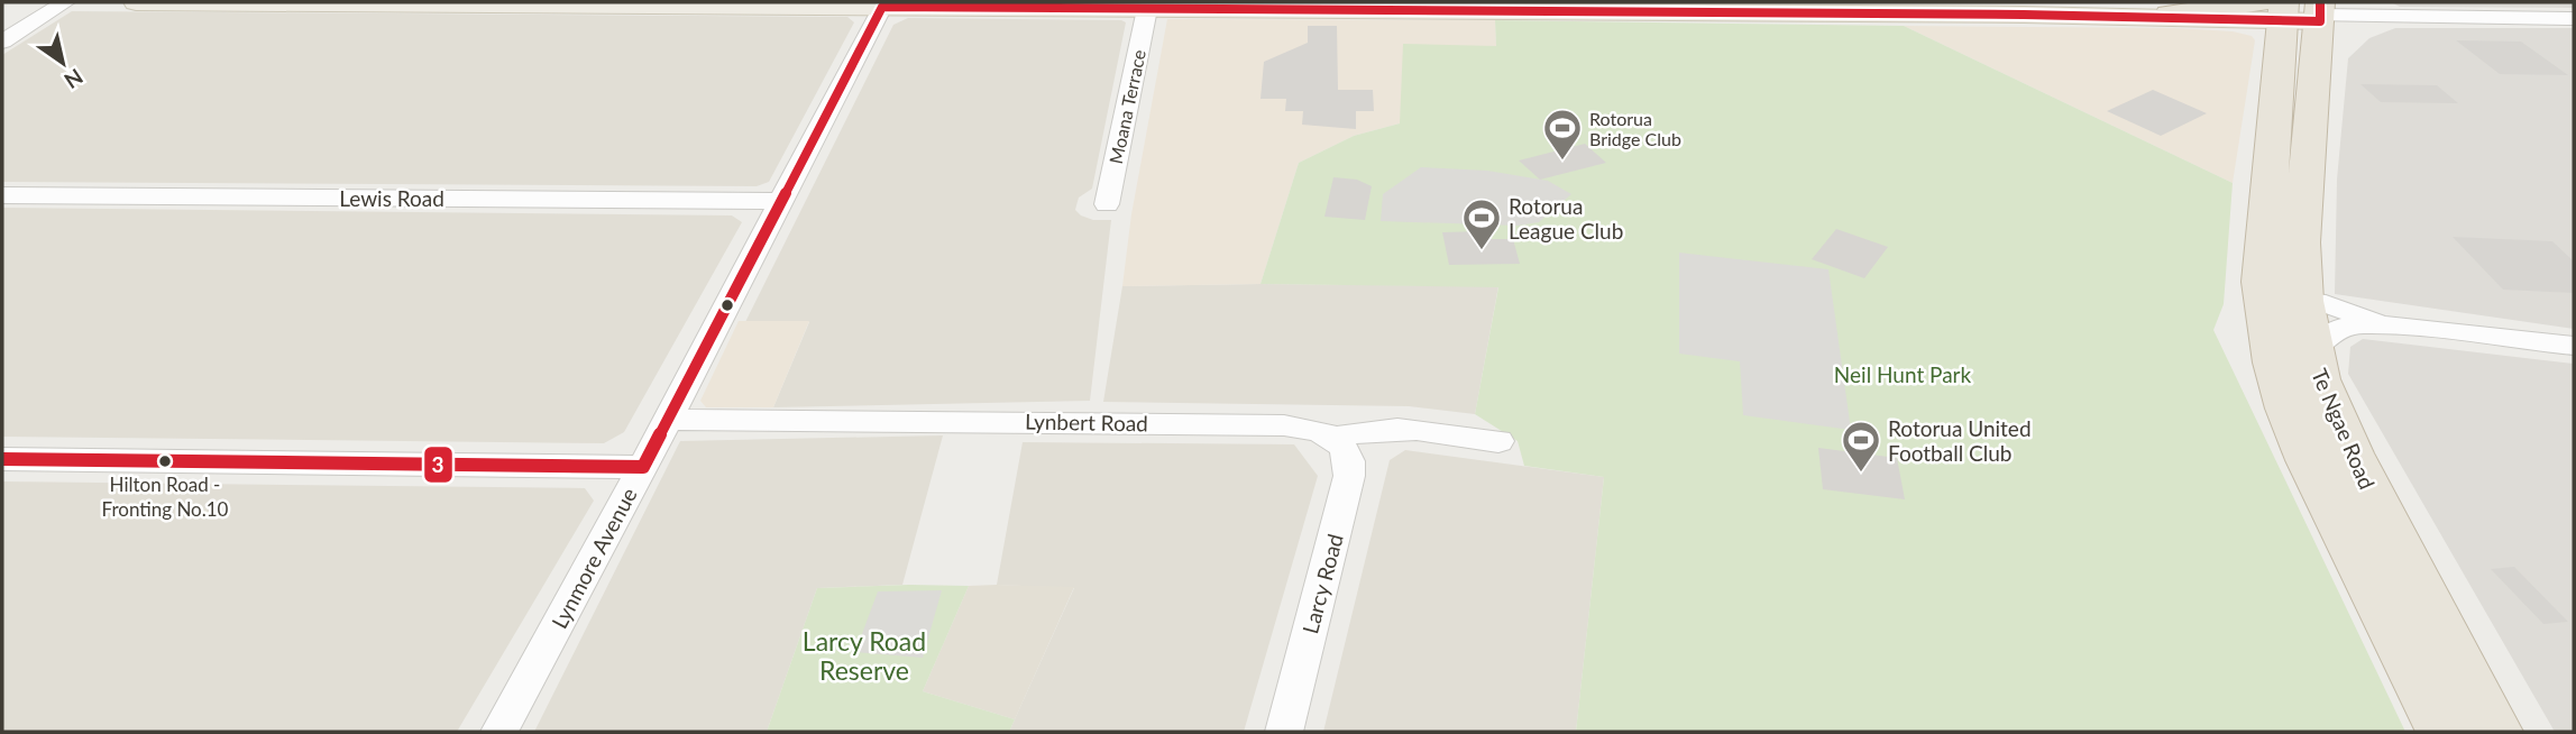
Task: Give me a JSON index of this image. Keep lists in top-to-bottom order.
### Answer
{
  "streets": {
    "highway": ["Te Ngae Road"],
    "street": [
      "Moana Terrace",
      "Lewis Road",
      "Lynbert Road",
      "Lynmore Avenue",
      "Larcy Road"
    ]
  },
  "crossings": [
    ["Lewis Road", "Lynmore Avenue"],
    ["Lynbert Road", "Lynmore Avenue"],
    ["Lynbert Road", "Larcy Road"]
  ],
  "parks": ["Neil Hunt Park", "Larcy Road Reserve"],
  "places": {
    "sports": ["Rotorua Bridge Club", "Rotorua League Club", "Rotorua United Football Club"],
    "other": ["Hilton Road - Fronting No.10"]
  },
  "lines": ["transit line 3"],
  "north": "bottom right"
}
